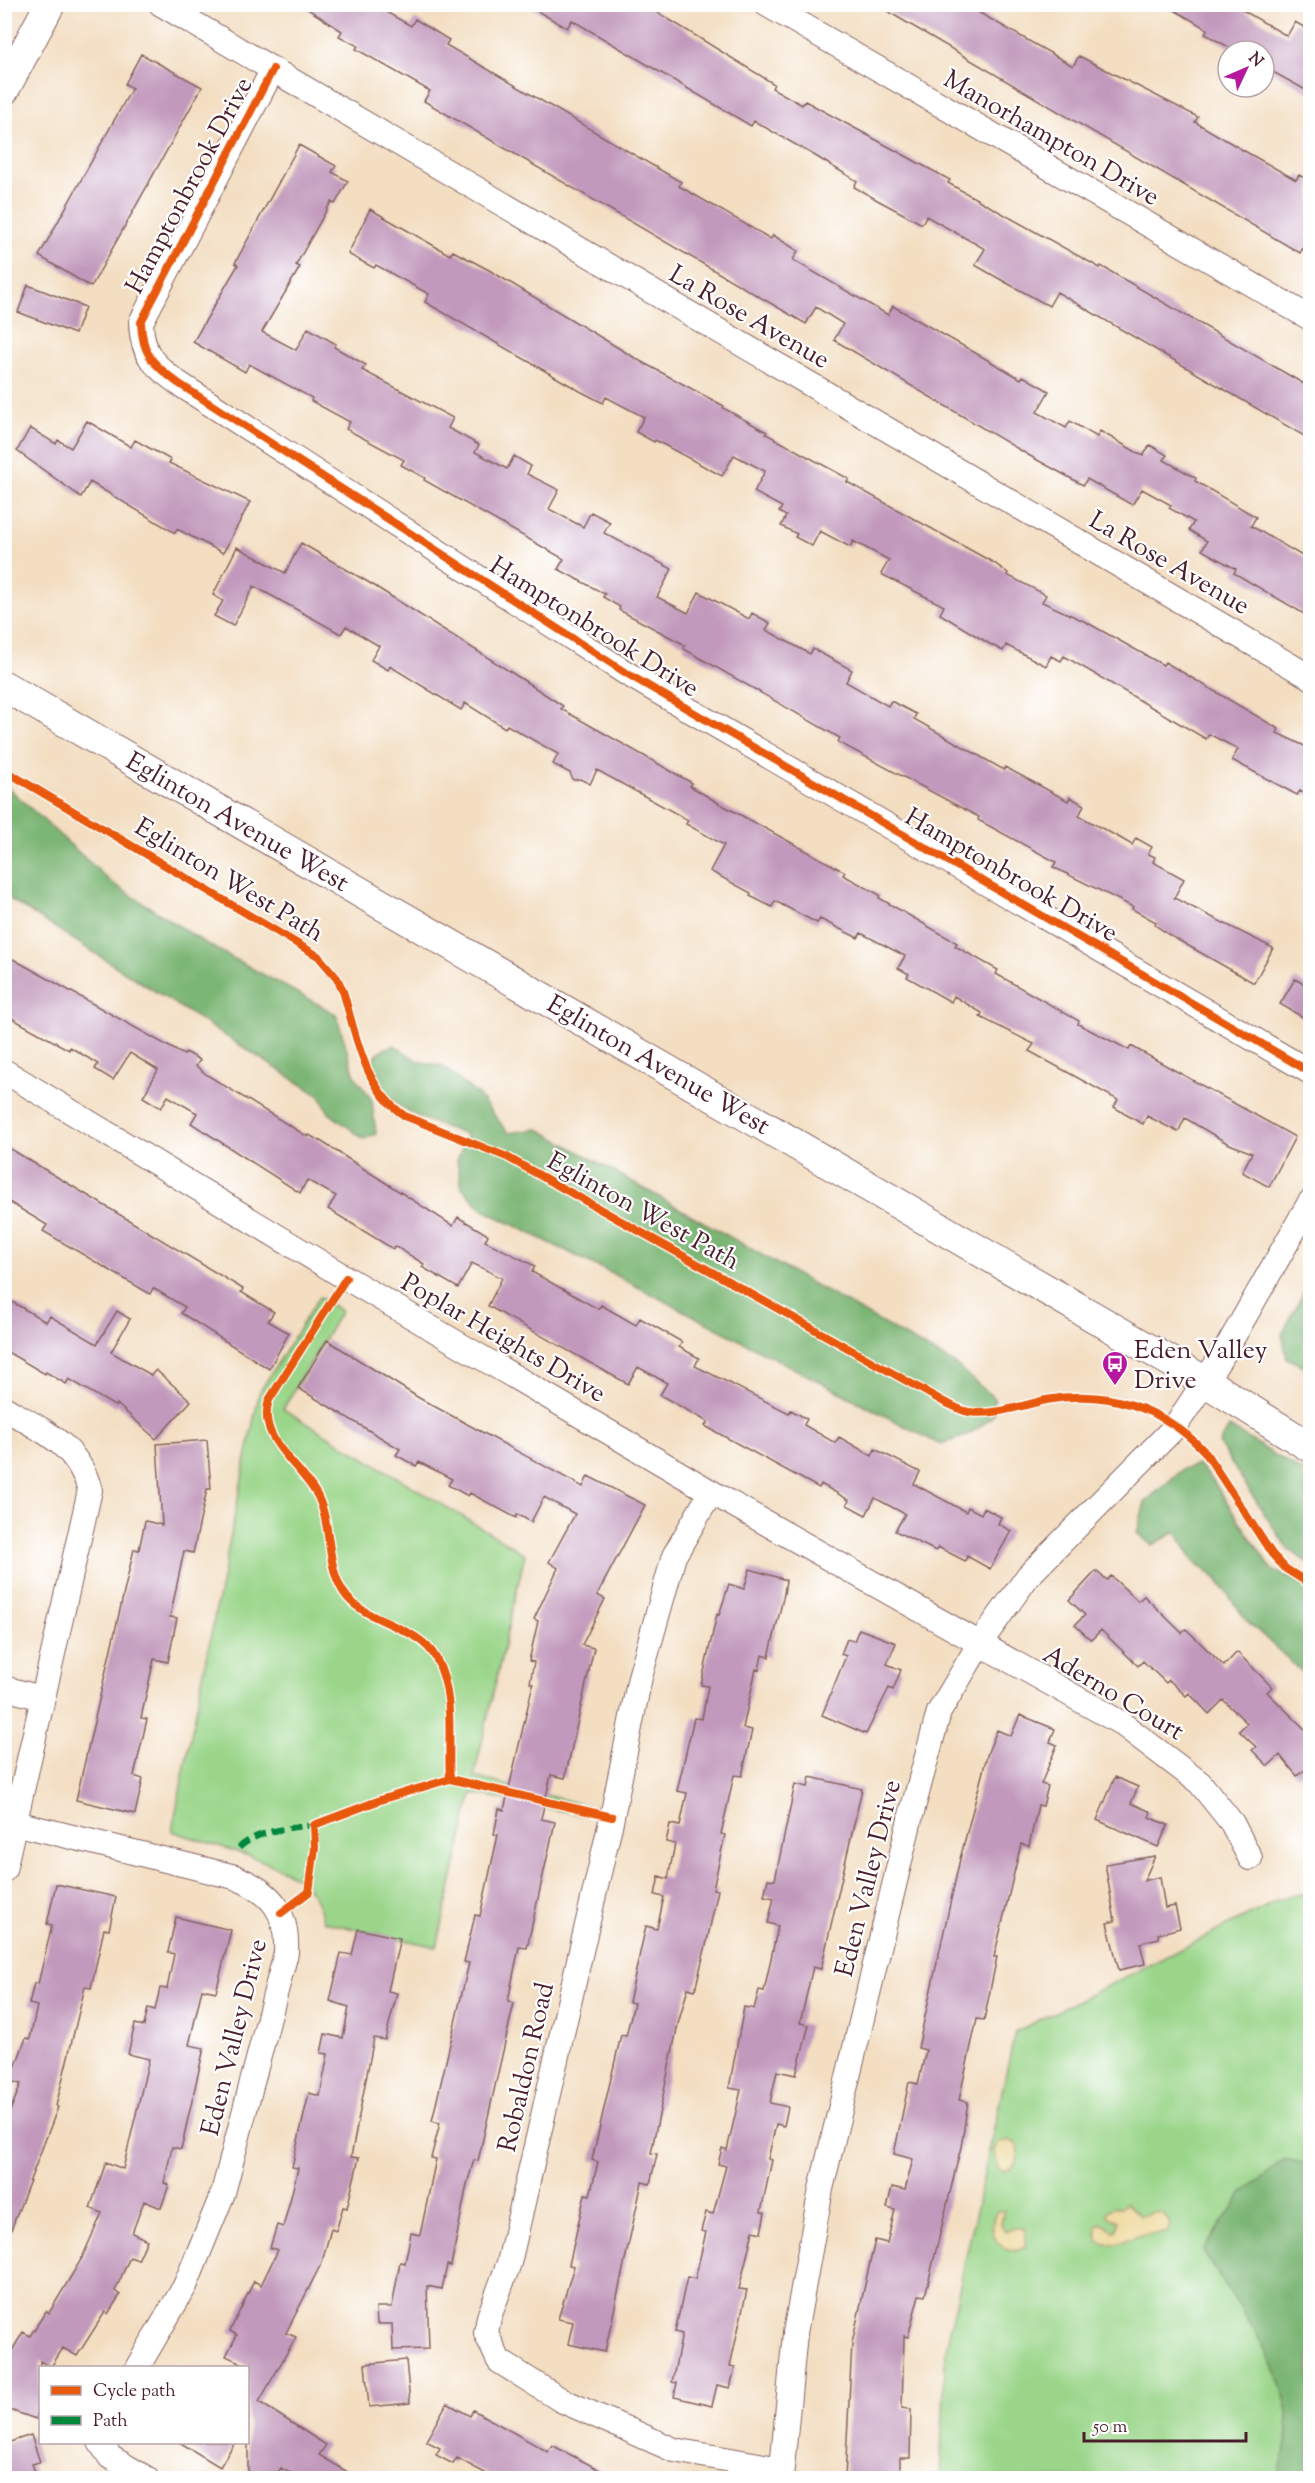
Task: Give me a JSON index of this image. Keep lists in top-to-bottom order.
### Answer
{
  "streets": {
    "main road": ["Eglinton Avenue West"],
    "street": [
      "Manorhampton Drive",
      "Hamptonbrook Drive",
      "La Rose Avenue",
      "Poplar Heights Drive",
      "Aderno Court",
      "Eden Valley Drive",
      "Robaldon Road"
    ],
    "cycle path": ["Eglinton West Path"]
  },
  "crossings": [
    ["Hamptonbrook Drive", "La Rose Avenue"],
    ["Eglinton Avenue West", "Eden Valley Drive"],
    ["Poplar Heights Drive", "Aderno Court"],
    ["Poplar Heights Drive", "Eden Valley Drive"],
    ["Poplar Heights Drive", "Robaldon Road"],
    ["Aderno Court", "Eden Valley Drive"],
    ["Eden Valley Drive", "Robaldon Road"]
  ],
  "places": {
    "bus stop": ["Eden Valley Drive"]
  },
  "legend": ["Cycle path", "Path"],
  "scale_bar": "50 m",
  "north": "top right"
}
